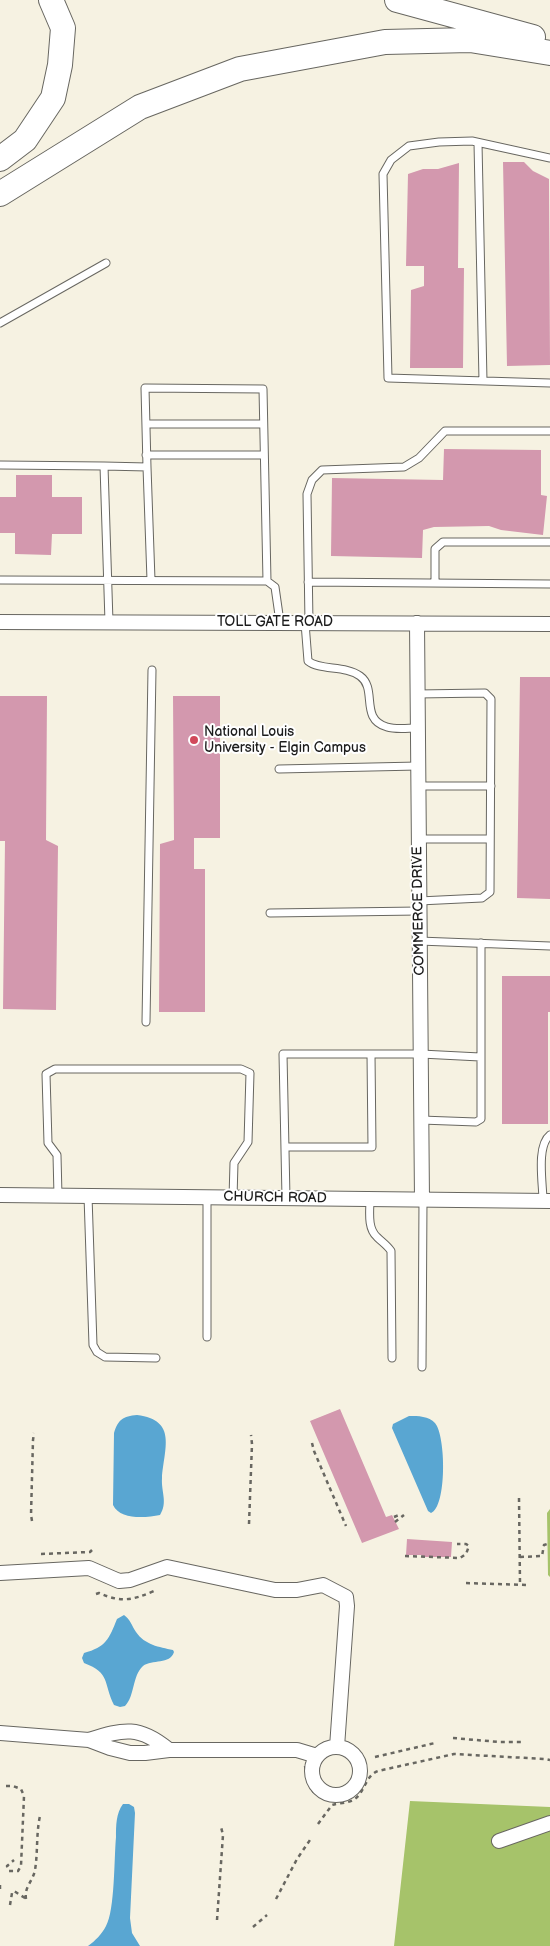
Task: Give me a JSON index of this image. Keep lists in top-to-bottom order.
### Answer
{
  "streets": {
    "street": ["TOLL GATE ROAD", "COMMERCE DRIVE", "CHURCH ROAD"]
  },
  "crossings": [
    ["TOLL GATE ROAD", "COMMERCE DRIVE"],
    ["COMMERCE DRIVE", "CHURCH ROAD"]
  ],
  "places": ["National Louis University - Elgin Campus"]
}
